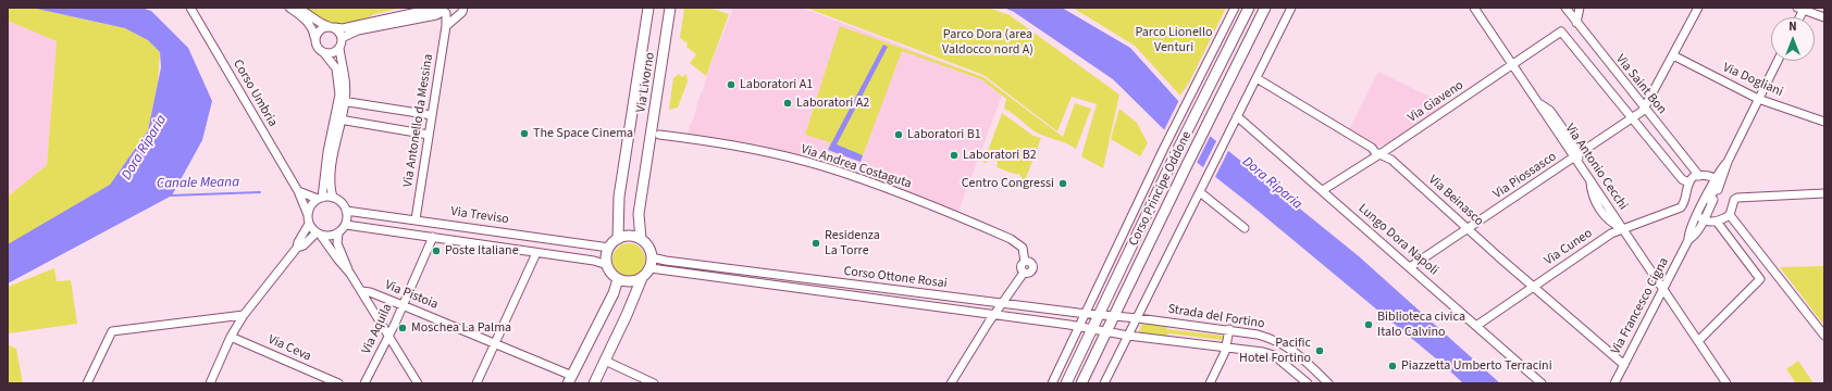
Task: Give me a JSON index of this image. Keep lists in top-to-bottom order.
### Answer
{
  "streets": {
    "main road": ["Via Livorno", "Corso Principe Oddone"],
    "street": [
      "Via Dogliani",
      "Via Saint Bon",
      "Corso Umbria",
      "Via Giaveno",
      "Via Antonello da Messina",
      "Via Andrea Costaguta",
      "Via Antonio Cecchi",
      "Via Piossasco",
      "Via Beinasco",
      "Via Treviso",
      "Lungo Dora Napoli",
      "Via Cuneo",
      "Corso Ottone Rosai",
      "Via Pistoia",
      "Via Francesco Cigna",
      "Strada del Fortino",
      "Via Aquila",
      "Via Ceva"
    ]
  },
  "crossings": [
    ["Via Dogliani", "Via Francesco Cigna"],
    ["Via Livorno", "Via Treviso"],
    ["Via Livorno", "Corso Ottone Rosai"],
    ["Via Saint Bon", "Via Giaveno"],
    ["Via Saint Bon", "Via Piossasco"],
    ["Via Saint Bon", "Via Cuneo"],
    ["Corso Umbria", "Via Treviso"],
    ["Via Giaveno", "Via Antonio Cecchi"],
    ["Via Giaveno", "Via Beinasco"],
    ["Via Giaveno", "Lungo Dora Napoli"],
    ["Via Antonello da Messina", "Via Treviso"],
    ["Via Andrea Costaguta", "Corso Ottone Rosai"],
    ["Via Antonio Cecchi", "Via Piossasco"],
    ["Via Antonio Cecchi", "Via Cuneo"],
    ["Via Antonio Cecchi", "Via Francesco Cigna"],
    ["Via Piossasco", "Via Beinasco"],
    ["Via Piossasco", "Lungo Dora Napoli"],
    ["Corso Principe Oddone", "Corso Ottone Rosai"],
    ["Via Beinasco", "Via Cuneo"],
    ["Via Beinasco", "Via Francesco Cigna"],
    ["Via Treviso", "Corso Ottone Rosai"],
    ["Lungo Dora Napoli", "Via Cuneo"],
    ["Corso Ottone Rosai", "Strada del Fortino"],
    ["Via Pistoia", "Via Aquila"]
  ],
  "water": ["Dora Riparia", "Canale Meana"],
  "parks": ["Parco Lionello Venturi", "Parco Dora (area Valdocco nord A)"],
  "places": [
    "Laboratori A1",
    "Laboratori A2",
    "The Space Cinema",
    "Laboratori B1",
    "Laboratori B2",
    "Centro Congressi",
    "Residenza La Torre",
    "Poste Italiane",
    "Biblioteca civica Italo Calvino",
    "Moschea La Palma",
    "Pacific Hotel Fortino",
    "Piazzetta Umberto Terracini"
  ],
  "north": "top"
}
